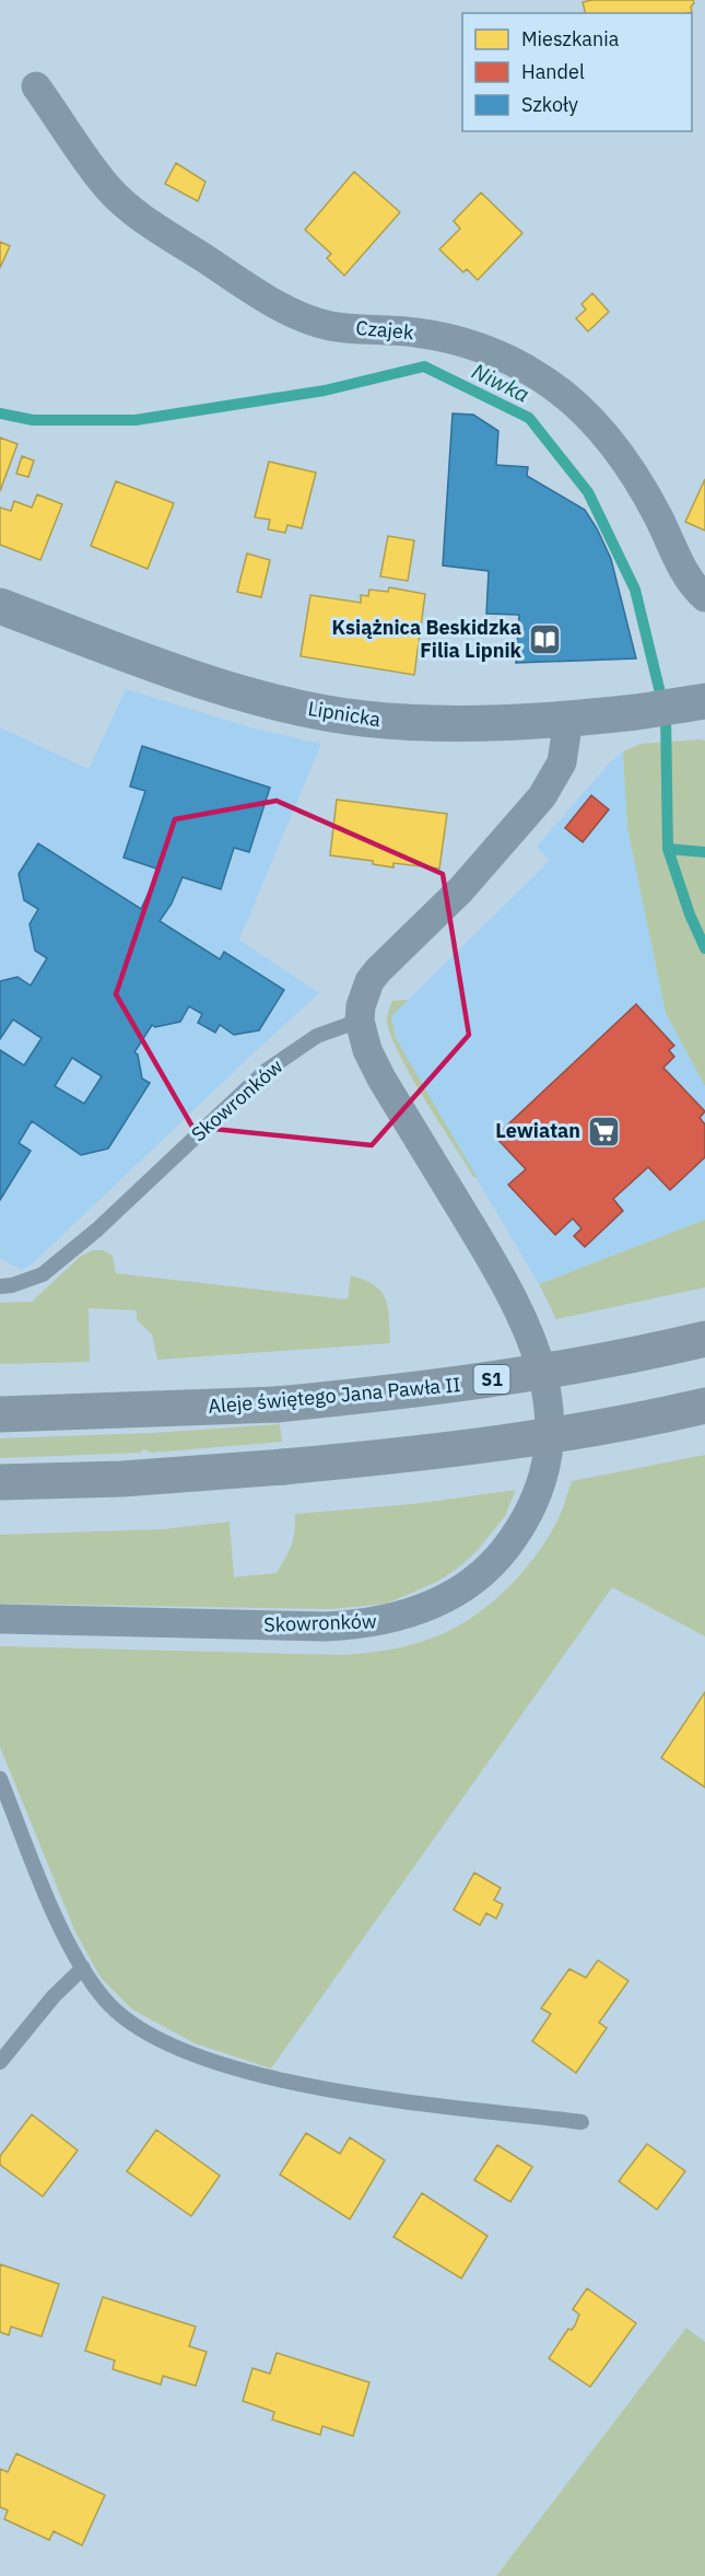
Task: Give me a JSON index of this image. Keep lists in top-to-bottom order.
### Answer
{
  "streets": {
    "highway": ["S1", "Aleje świętego Jana Pawła II"],
    "street": ["Czajek", "Lipnicka", "Skowronków"]
  },
  "crossings": [
    ["Lipnicka", "Skowronków"]
  ],
  "water": ["Niwka"],
  "places": {
    "library": ["Książnica Beskidzka Filia Lipnik"],
    "supermarket": ["Lewiatan"]
  },
  "legend": ["Mieszkania", "Handel", "Szkoły"]
}
